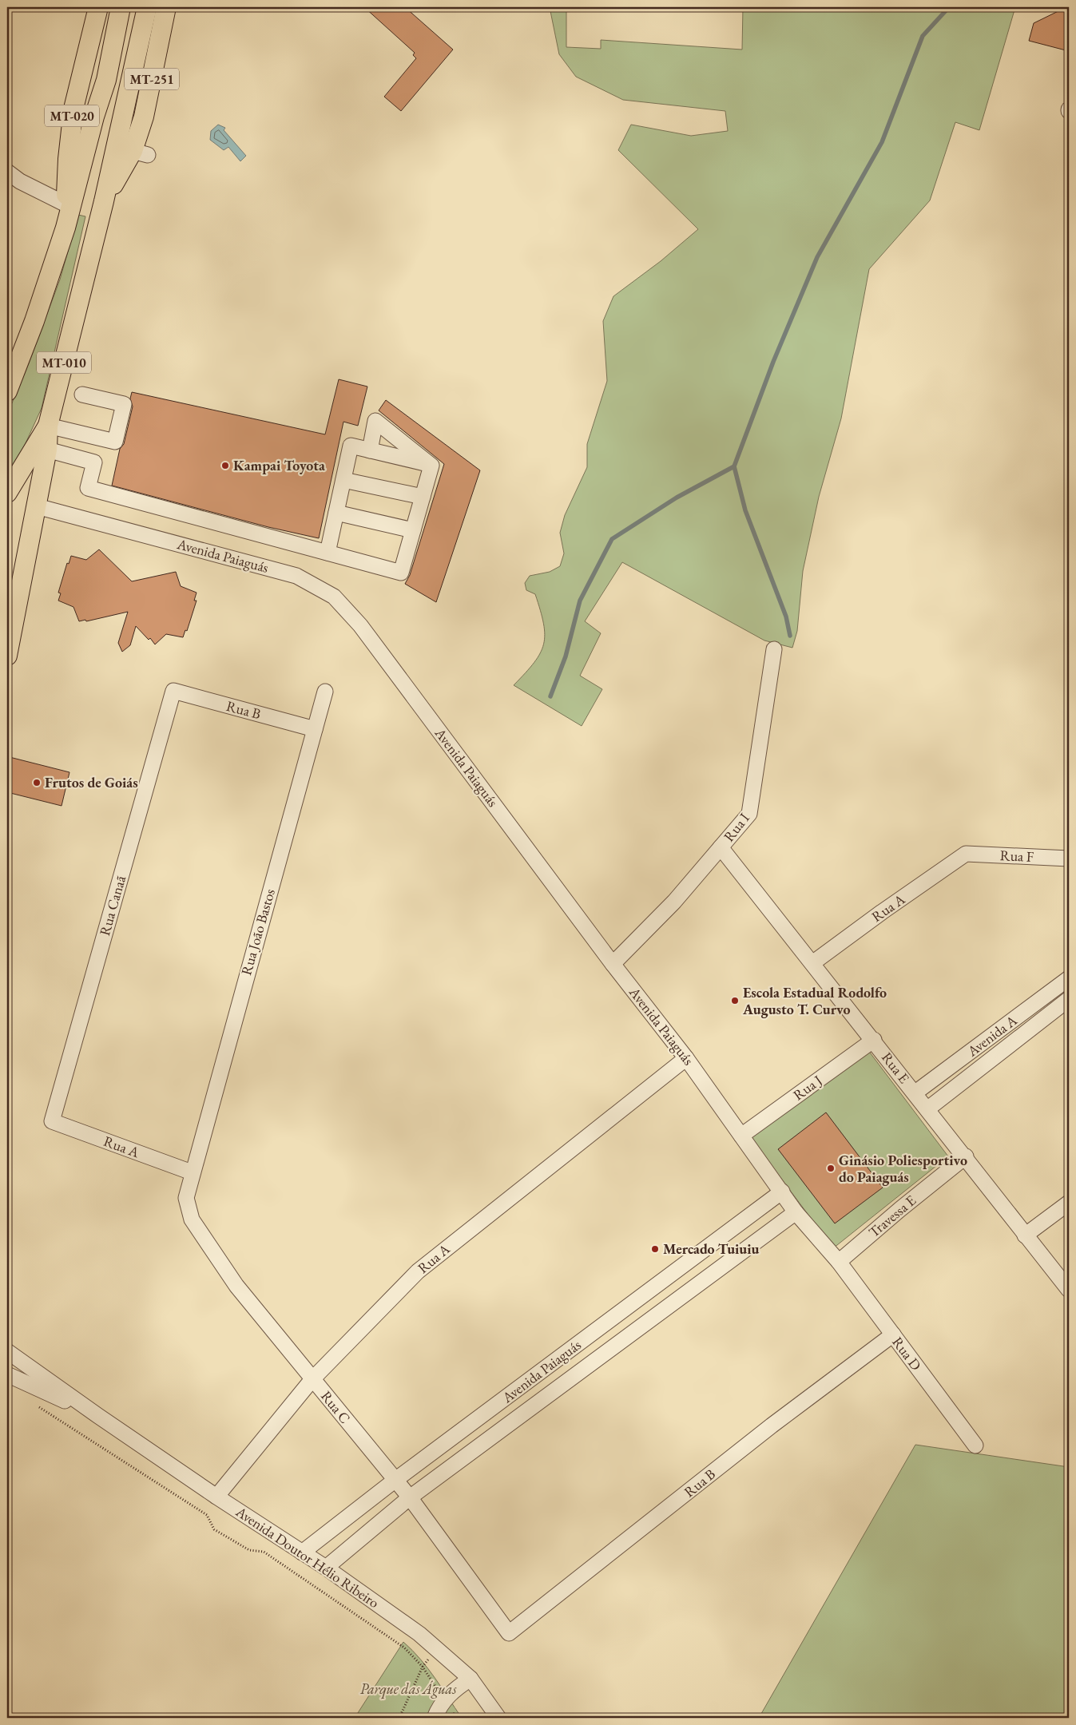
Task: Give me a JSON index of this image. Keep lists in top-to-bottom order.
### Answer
{
  "streets": {
    "main road": ["MT-251", "MT-020", "MT-010"],
    "street": [
      "Avenida Paiaguás",
      "Rua B",
      "Rua I",
      "Rua F",
      "Rua Canaã",
      "Rua A",
      "Rua João Bastos",
      "Avenida A",
      "Rua E",
      "Rua J",
      "Travessa E",
      "Rua D",
      "Rua C",
      "Avenida Doutor Hélio Ribeiro"
    ]
  },
  "crossings": [
    ["MT-251", "MT-010"],
    ["MT-020", "MT-010"],
    ["MT-010", "Avenida Paiaguás"],
    ["Avenida Paiaguás", "Rua I"],
    ["Avenida Paiaguás", "Rua A"],
    ["Avenida Paiaguás", "Rua J"],
    ["Avenida Paiaguás", "Travessa E"],
    ["Avenida Paiaguás", "Rua D"],
    ["Avenida Paiaguás", "Rua C"],
    ["Avenida Paiaguás", "Avenida Doutor Hélio Ribeiro"],
    ["Rua B", "Rua Canaã"],
    ["Rua B", "Rua João Bastos"],
    ["Rua B", "Rua D"],
    ["Rua B", "Rua C"],
    ["Rua I", "Rua E"],
    ["Rua F", "Rua A"],
    ["Rua Canaã", "Rua A"],
    ["Rua A", "Rua João Bastos"],
    ["Rua A", "Rua E"],
    ["Rua A", "Rua C"],
    ["Rua A", "Avenida Doutor Hélio Ribeiro"],
    ["Rua João Bastos", "Rua C"],
    ["Avenida A", "Rua E"],
    ["Rua E", "Rua J"],
    ["Rua E", "Travessa E"],
    ["Travessa E", "Rua D"]
  ],
  "parks": ["Parque das Águas"],
  "places": [
    "Kampai Toyota",
    "Frutos de Goiás",
    "Escola Estadual Rodolfo Augusto T. Curvo",
    "Ginásio Poliesportivo do Paiaguás",
    "Mercado Tuiuiu"
  ]
}
